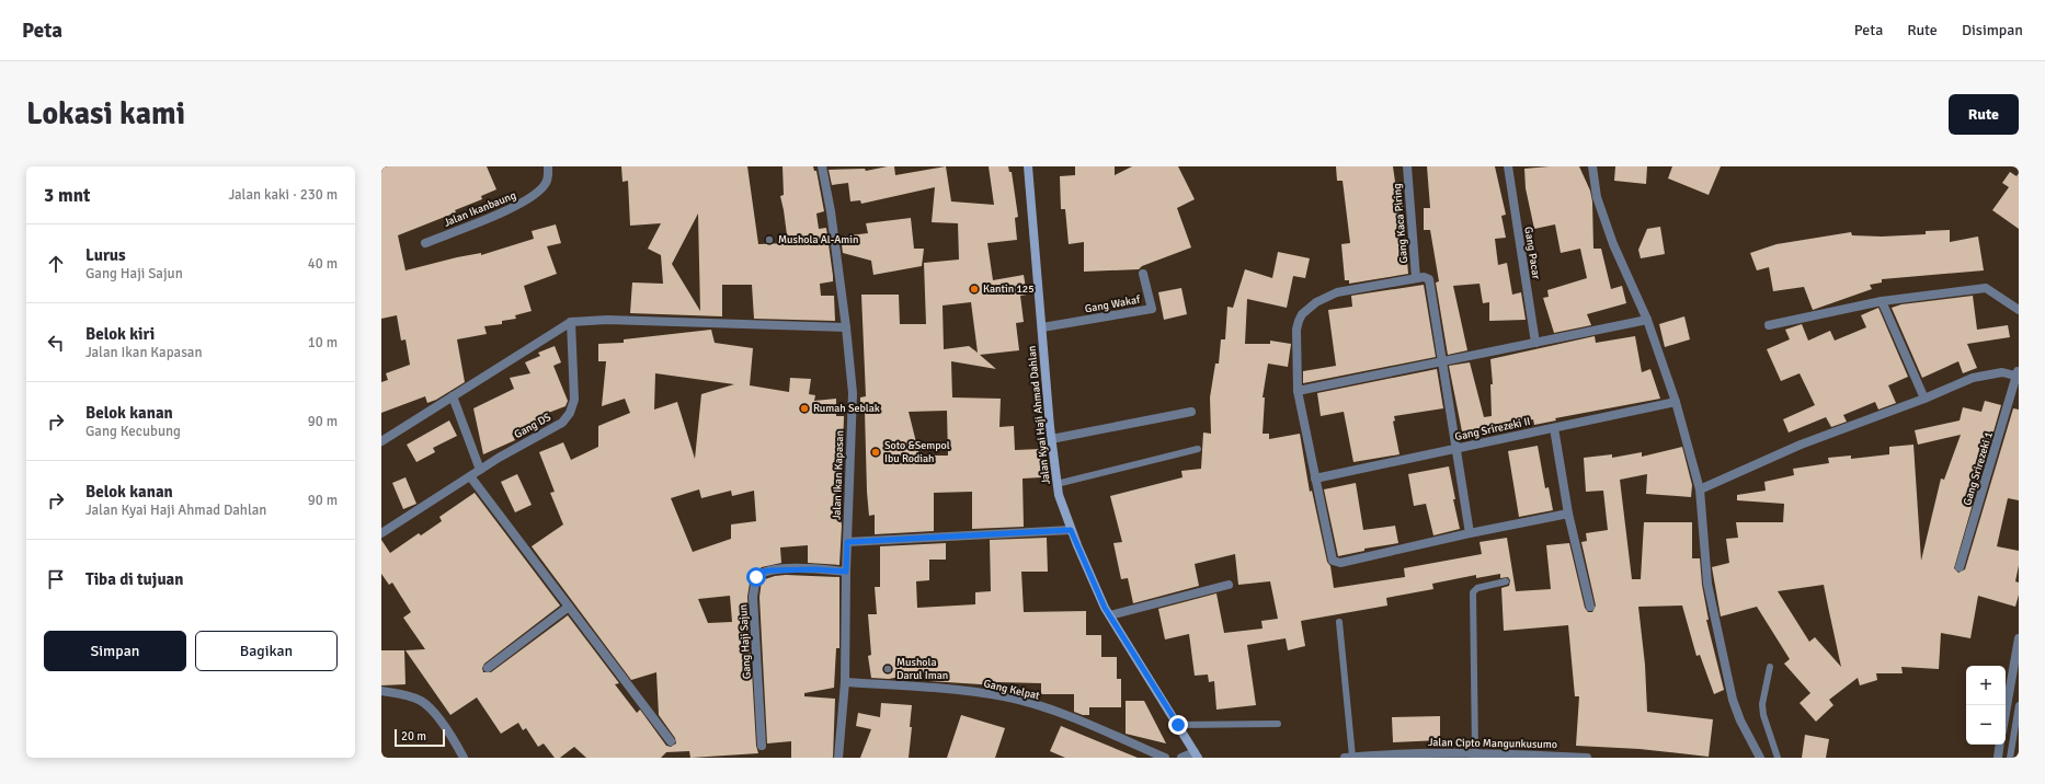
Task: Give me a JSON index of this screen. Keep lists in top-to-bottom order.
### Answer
{
  "streets": {
    "main road": ["Jalan Kyai Haji Ahmad Dahlan"],
    "street": [
      "Jalan Ikanbaung",
      "Gang Kaca Piring",
      "Gang Pacar",
      "Gang Wakaf",
      "Gang DS",
      "Gang Srirezeki II",
      "Gang Srirezeki 1",
      "Jalan Ikan Kapasan",
      "Gang Haji Sajun",
      "Gang Kelpat",
      "Jalan Cipto Mangunkusumo"
    ]
  },
  "crossings": [
    ["Gang Wakaf", "Jalan Kyai Haji Ahmad Dahlan"],
    ["Jalan Ikan Kapasan", "Gang Haji Sajun"],
    ["Jalan Ikan Kapasan", "Gang Kelpat"]
  ],
  "places": [
    "Mushola Al-Amin",
    "Kantin 125",
    "Rumah Seblak",
    "Soto &Sempol Ibu Rodiah",
    "Mushola Darul Iman"
  ],
  "scale_bar": "20 m",
  "page": {
    "header": "Peta",
    "nav": ["Peta", "Rute", "Disimpan"],
    "buttons": [
      "Rute",
      ["Simpan", "Bagikan"]
    ],
    "title": "Lokasi kami",
    "heading": ["3 mnt", "Jalan kaki · 230 m"],
    "list": [
      ["Lurus", "Gang Haji Sajun", "40 m"],
      ["Belok kiri", "Jalan Ikan Kapasan", "10 m"],
      ["Belok kanan", "Gang Kecubung", "90 m"],
      ["Belok kanan", "Jalan Kyai Haji Ahmad Dahlan", "90 m"],
      "Tiba di tujuan"
    ],
    "map_buttons": ["+", "−"],
    "scale": "20 m"
  }
}
